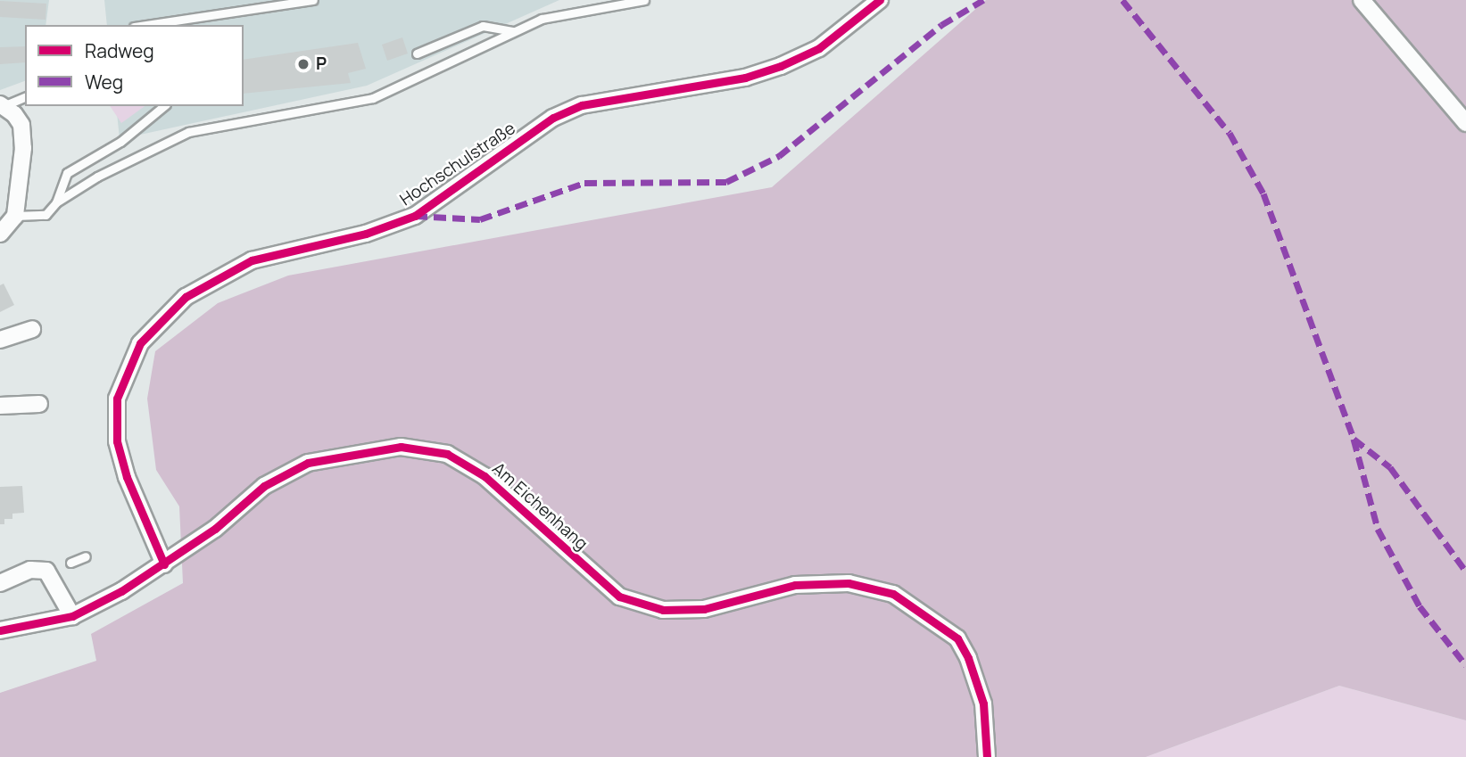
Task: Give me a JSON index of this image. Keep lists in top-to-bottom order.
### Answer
{
  "streets": {
    "street": ["Hochschulstraße", "Am Eichenhang"]
  },
  "crossings": [
    ["Hochschulstraße", "Am Eichenhang"]
  ],
  "places": ["P"],
  "legend": ["Radweg", "Weg"]
}
